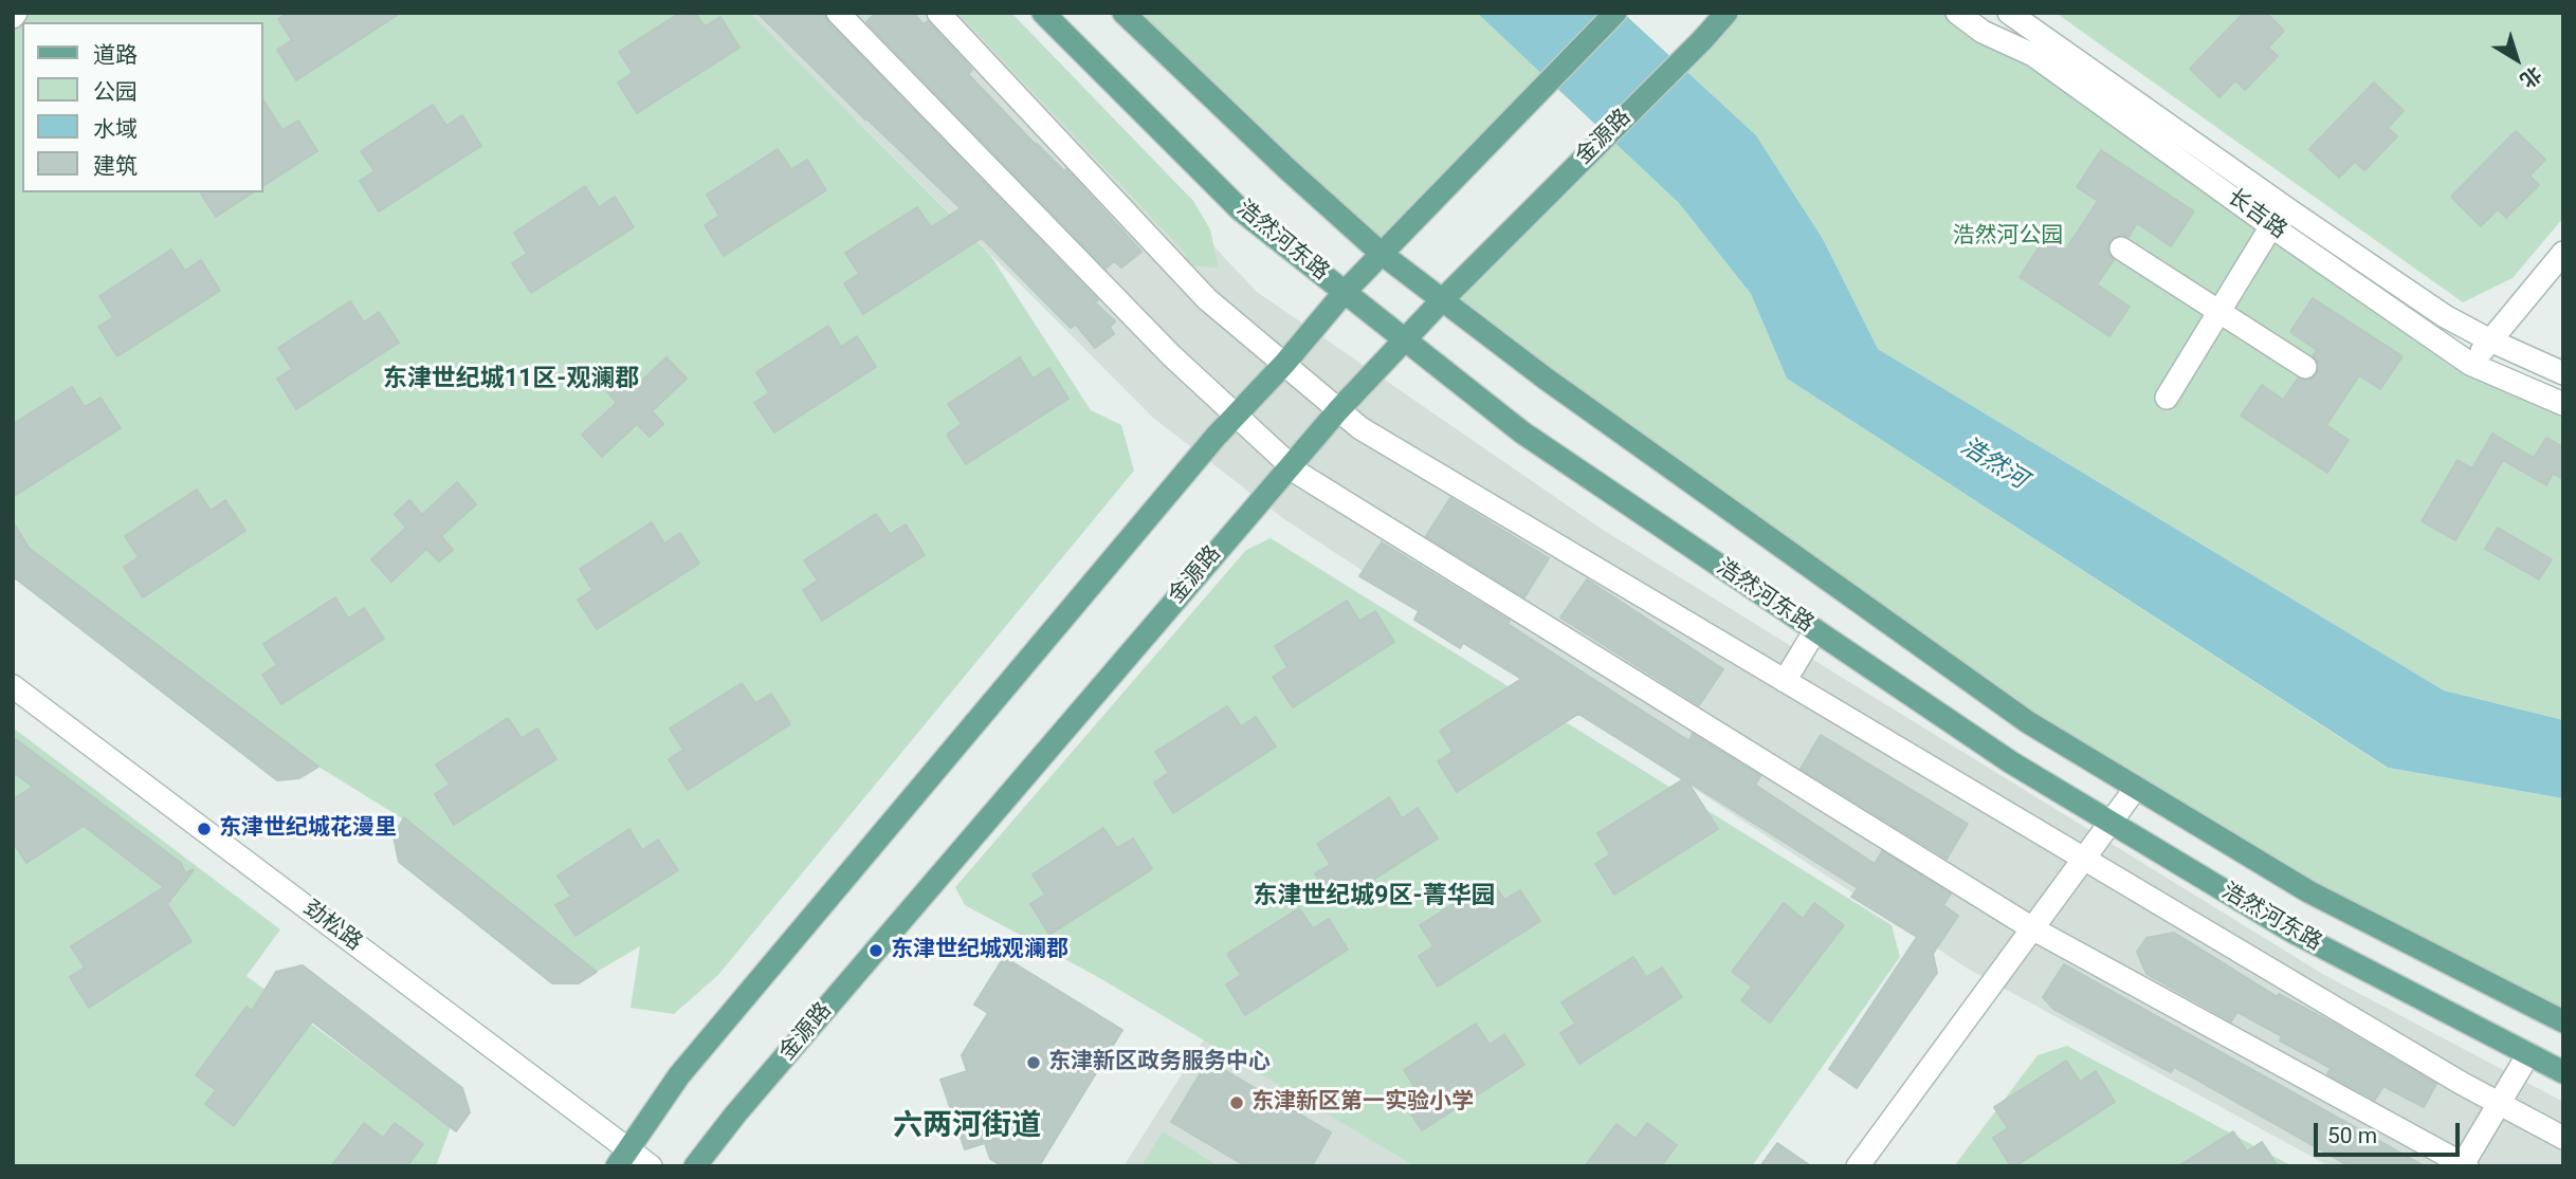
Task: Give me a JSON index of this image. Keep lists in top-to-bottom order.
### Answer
{
  "streets": {
    "main road": ["金源路", "浩然河东路"],
    "street": ["长吉路", "劲松路"]
  },
  "crossings": [
    ["金源路", "浩然河东路"]
  ],
  "districts": ["东津世纪城11区-观澜郡", "东津世纪城9区-菁华园", "六两河街道"],
  "water": ["浩然河"],
  "parks": ["浩然河公园"],
  "places": [
    "东津世纪城花漫里",
    "东津世纪城观澜郡",
    "东津新区政务服务中心",
    "东津新区第一实验小学"
  ],
  "legend": [
    "道路",
    "公园",
    "水域",
    "建筑"
  ],
  "scale_bar": "50 m",
  "north": "bottom right"
}
